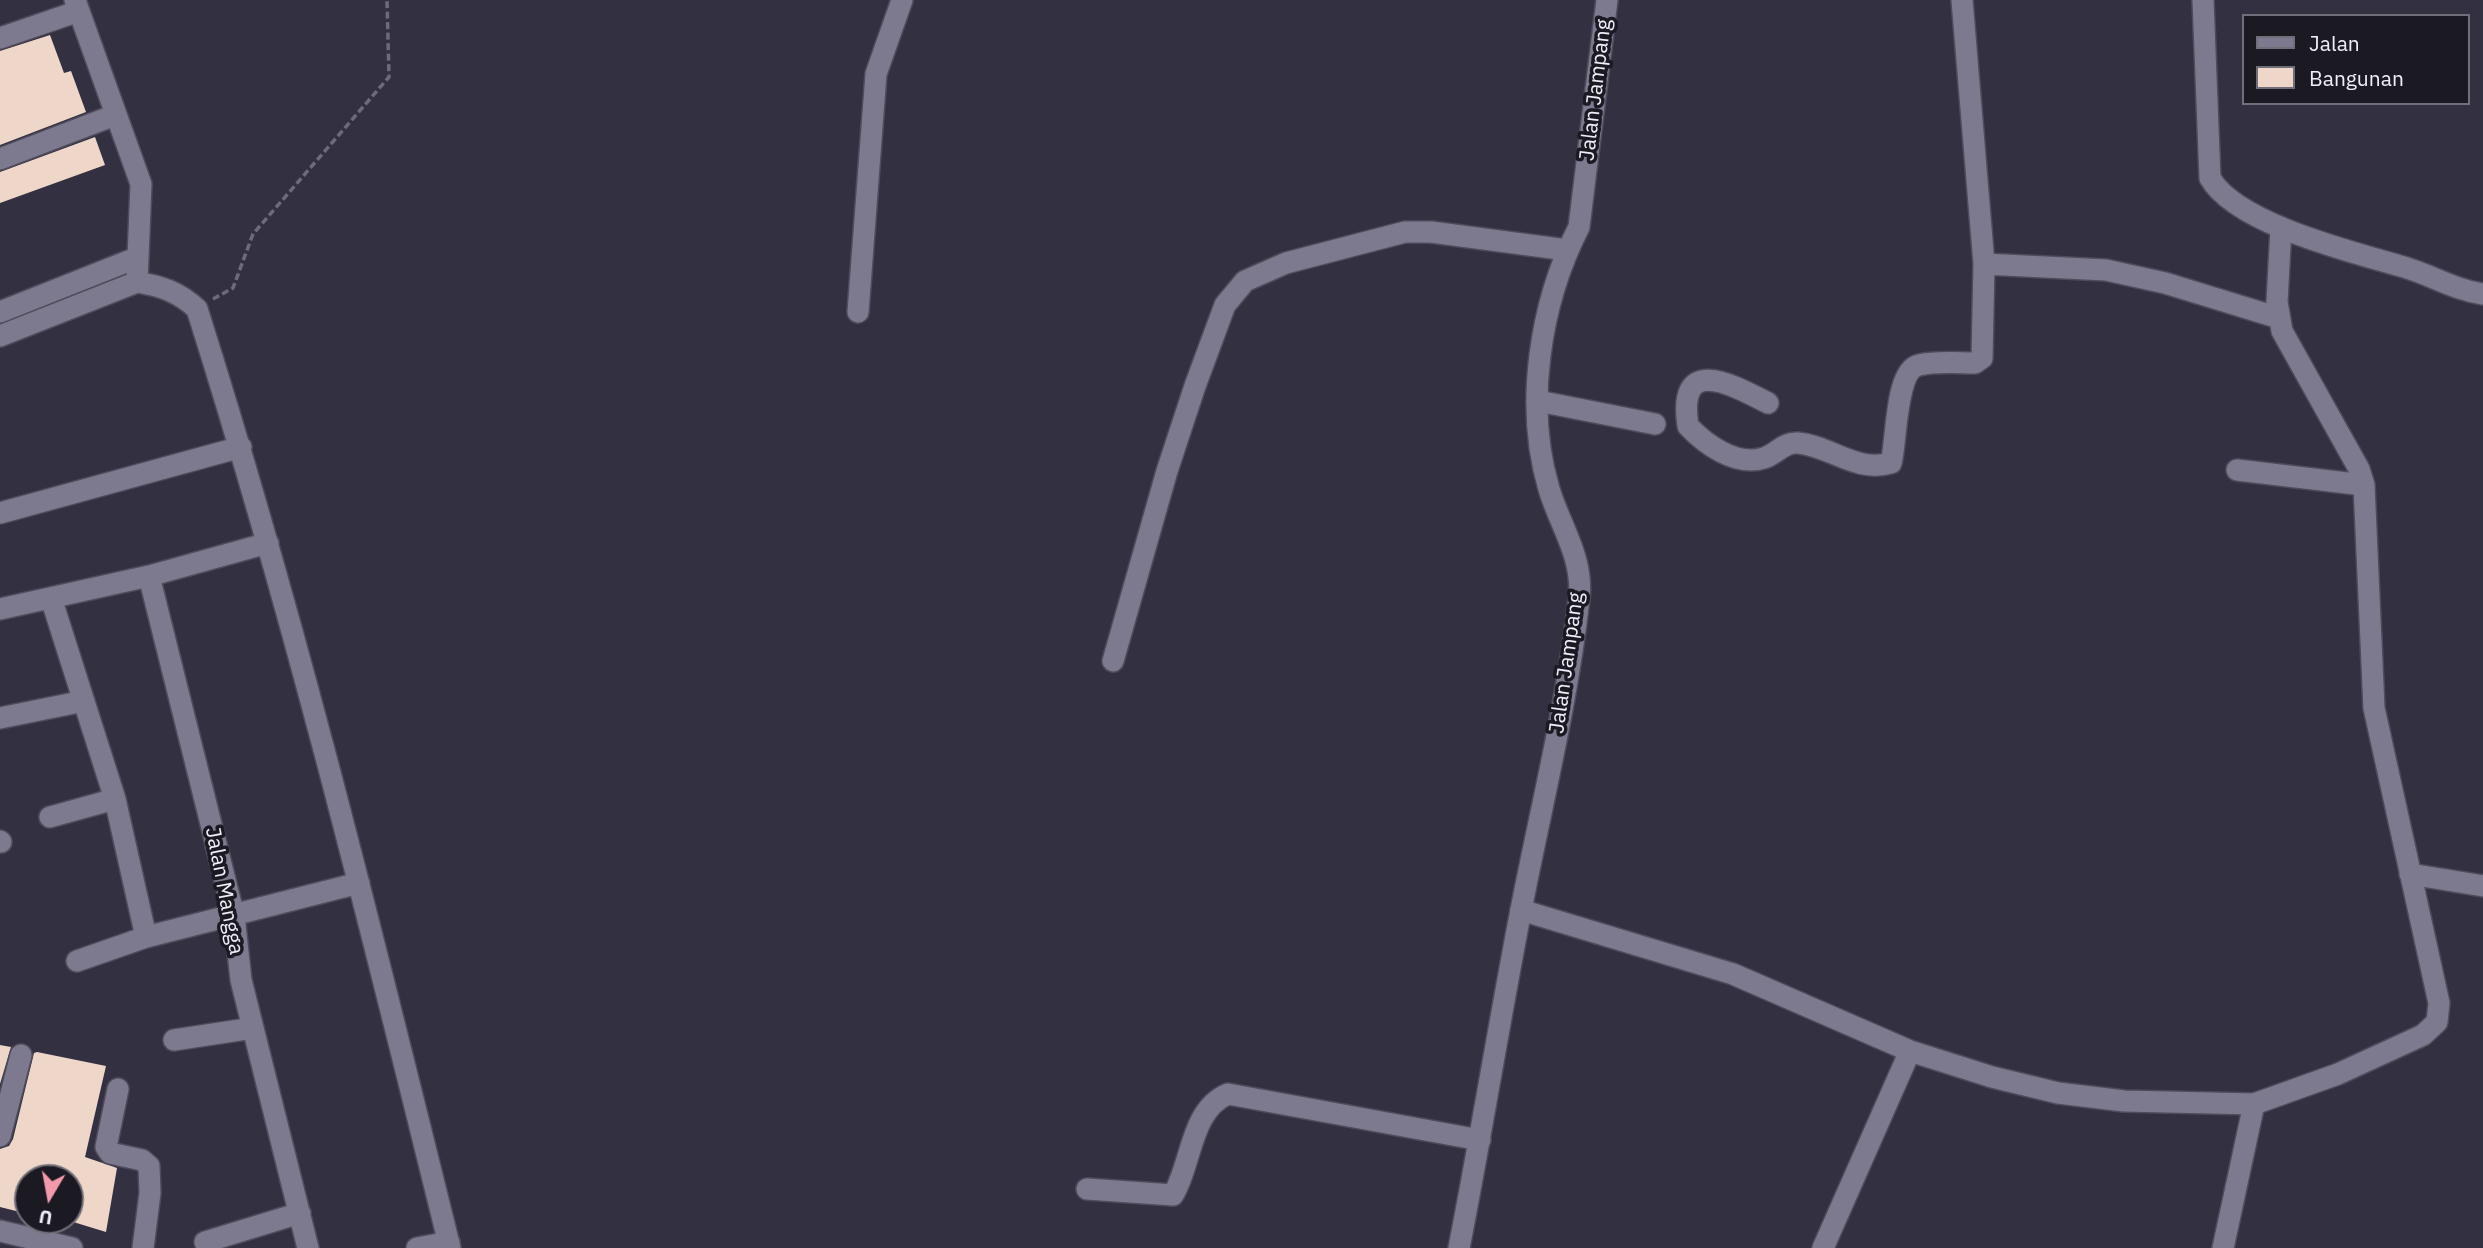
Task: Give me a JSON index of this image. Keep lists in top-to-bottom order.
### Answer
{
  "streets": {
    "street": ["Jalan Jampang", "Jalan Mangga"]
  },
  "legend": ["Jalan", "Bangunan"],
  "north": "bottom"
}
